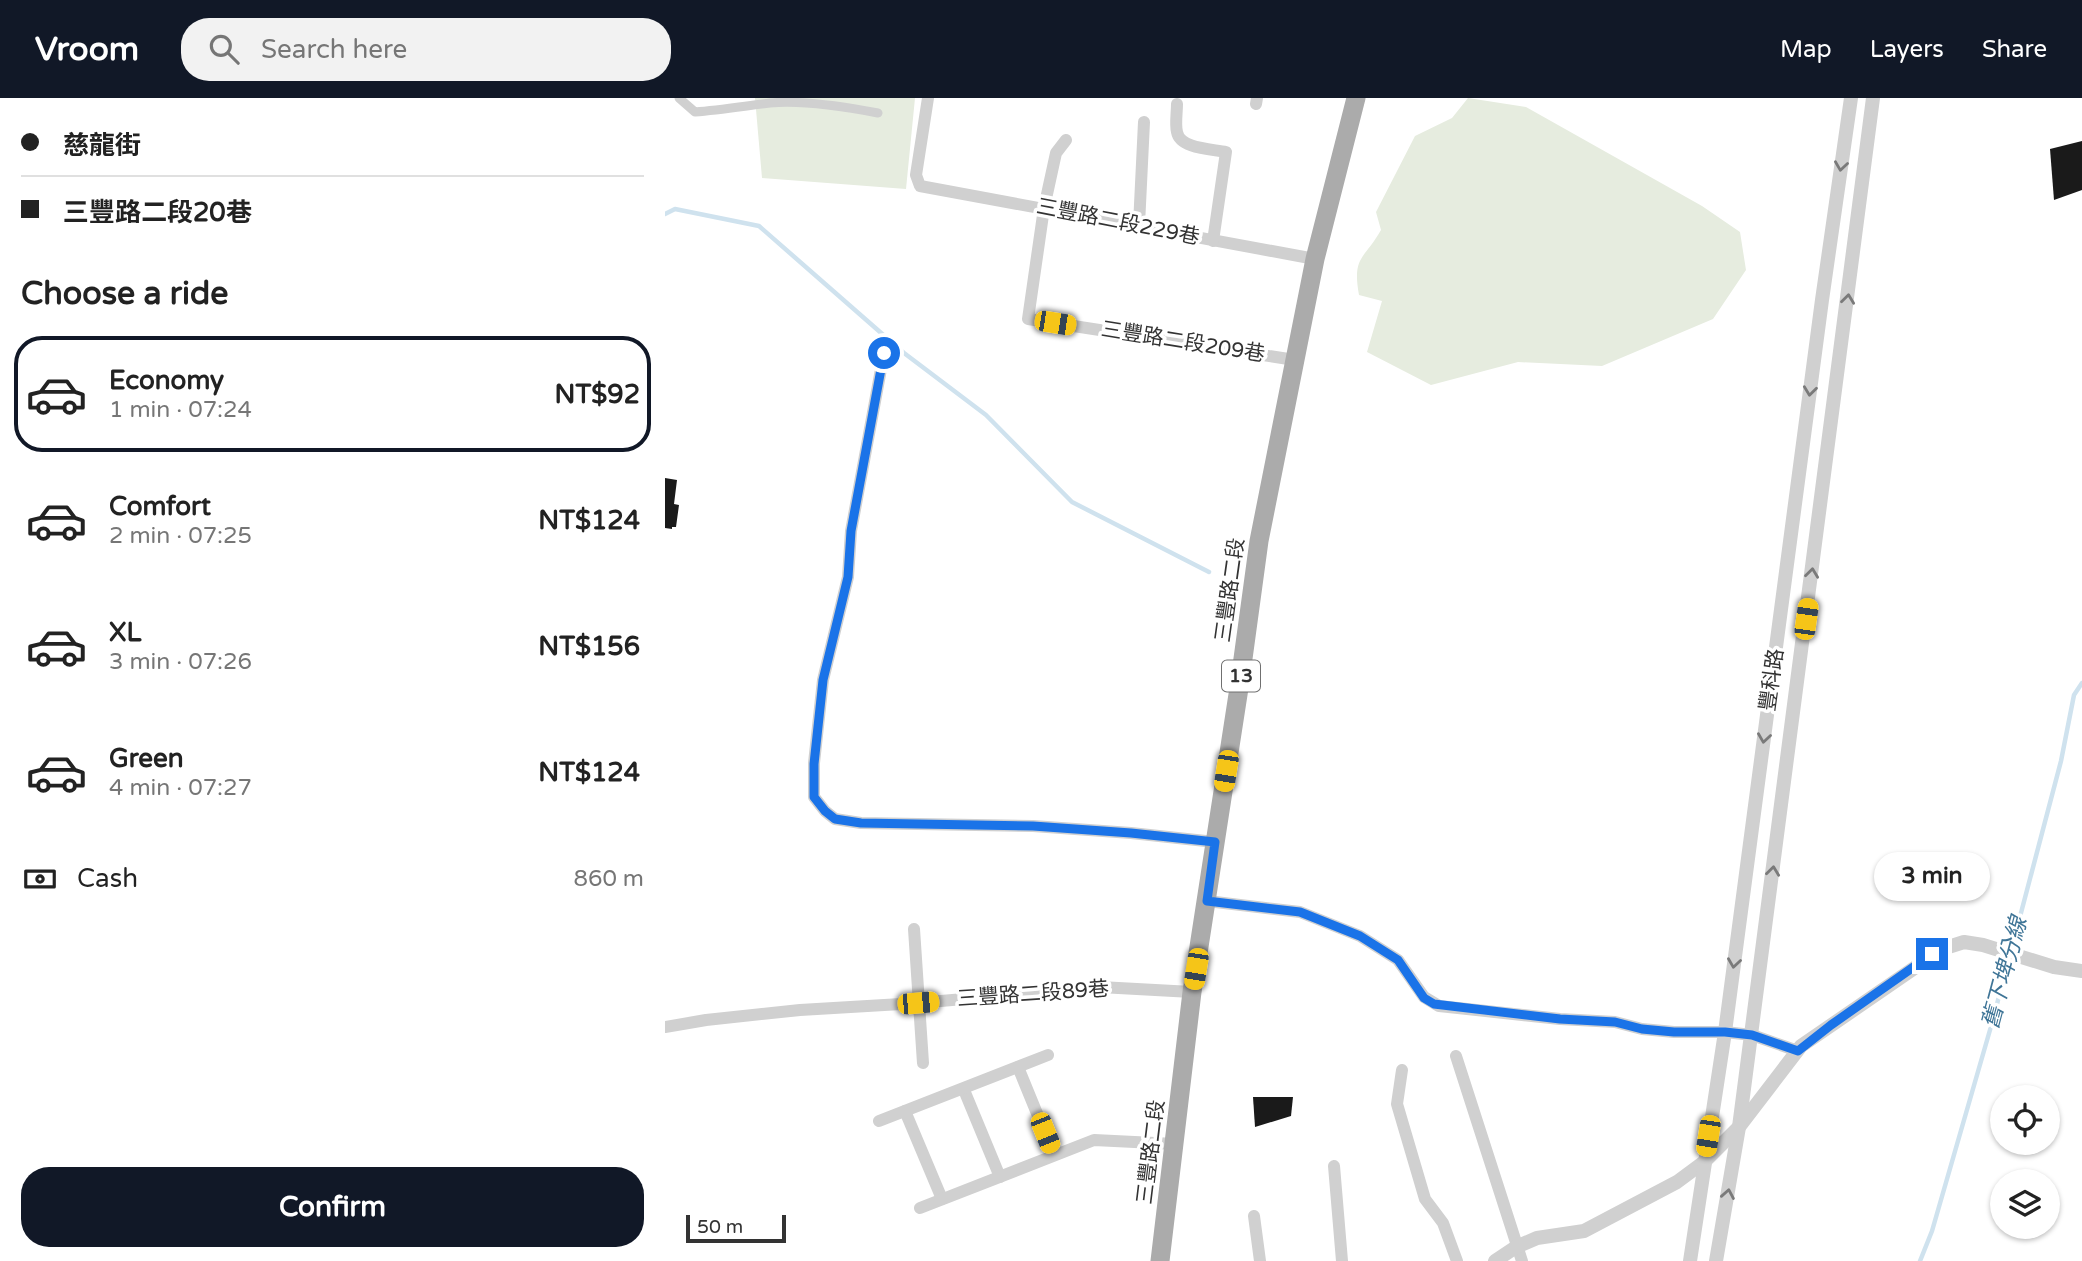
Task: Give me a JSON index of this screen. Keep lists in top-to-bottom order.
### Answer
{
  "streets": {
    "main road": ["三豐路二段", "13"],
    "street": [
      "三豐路二段229巷",
      "三豐路二段209巷",
      "豐科路",
      "三豐路二段89巷"
    ]
  },
  "crossings": [
    ["三豐路二段229巷", "三豐路二段209巷"],
    ["三豐路二段229巷", "三豐路二段"],
    ["三豐路二段209巷", "三豐路二段"],
    ["三豐路二段", "三豐路二段89巷"]
  ],
  "water": ["舊下埤分線"],
  "scale_bar": "50 m",
  "page": {
    "header": "Vroom",
    "search": "Search here",
    "nav": ["Map", "Layers", "Share"],
    "banner": ["慈龍街", "三豐路二段20巷"],
    "heading": "Choose a ride",
    "list": [
      {
        "name": "Economy",
        "note": "1 min · 07:24",
        "value": "NT$92"
      },
      {
        "name": "Comfort",
        "note": "2 min · 07:25",
        "value": "NT$124"
      },
      {
        "name": "XL",
        "note": "3 min · 07:26",
        "value": "NT$156"
      },
      {
        "name": "Green",
        "note": "4 min · 07:27",
        "value": "NT$124"
      }
    ],
    "pay": ["Cash", "860 m"],
    "bubble": "3 min",
    "buttons": "Confirm",
    "scale": "50 m"
  }
}
